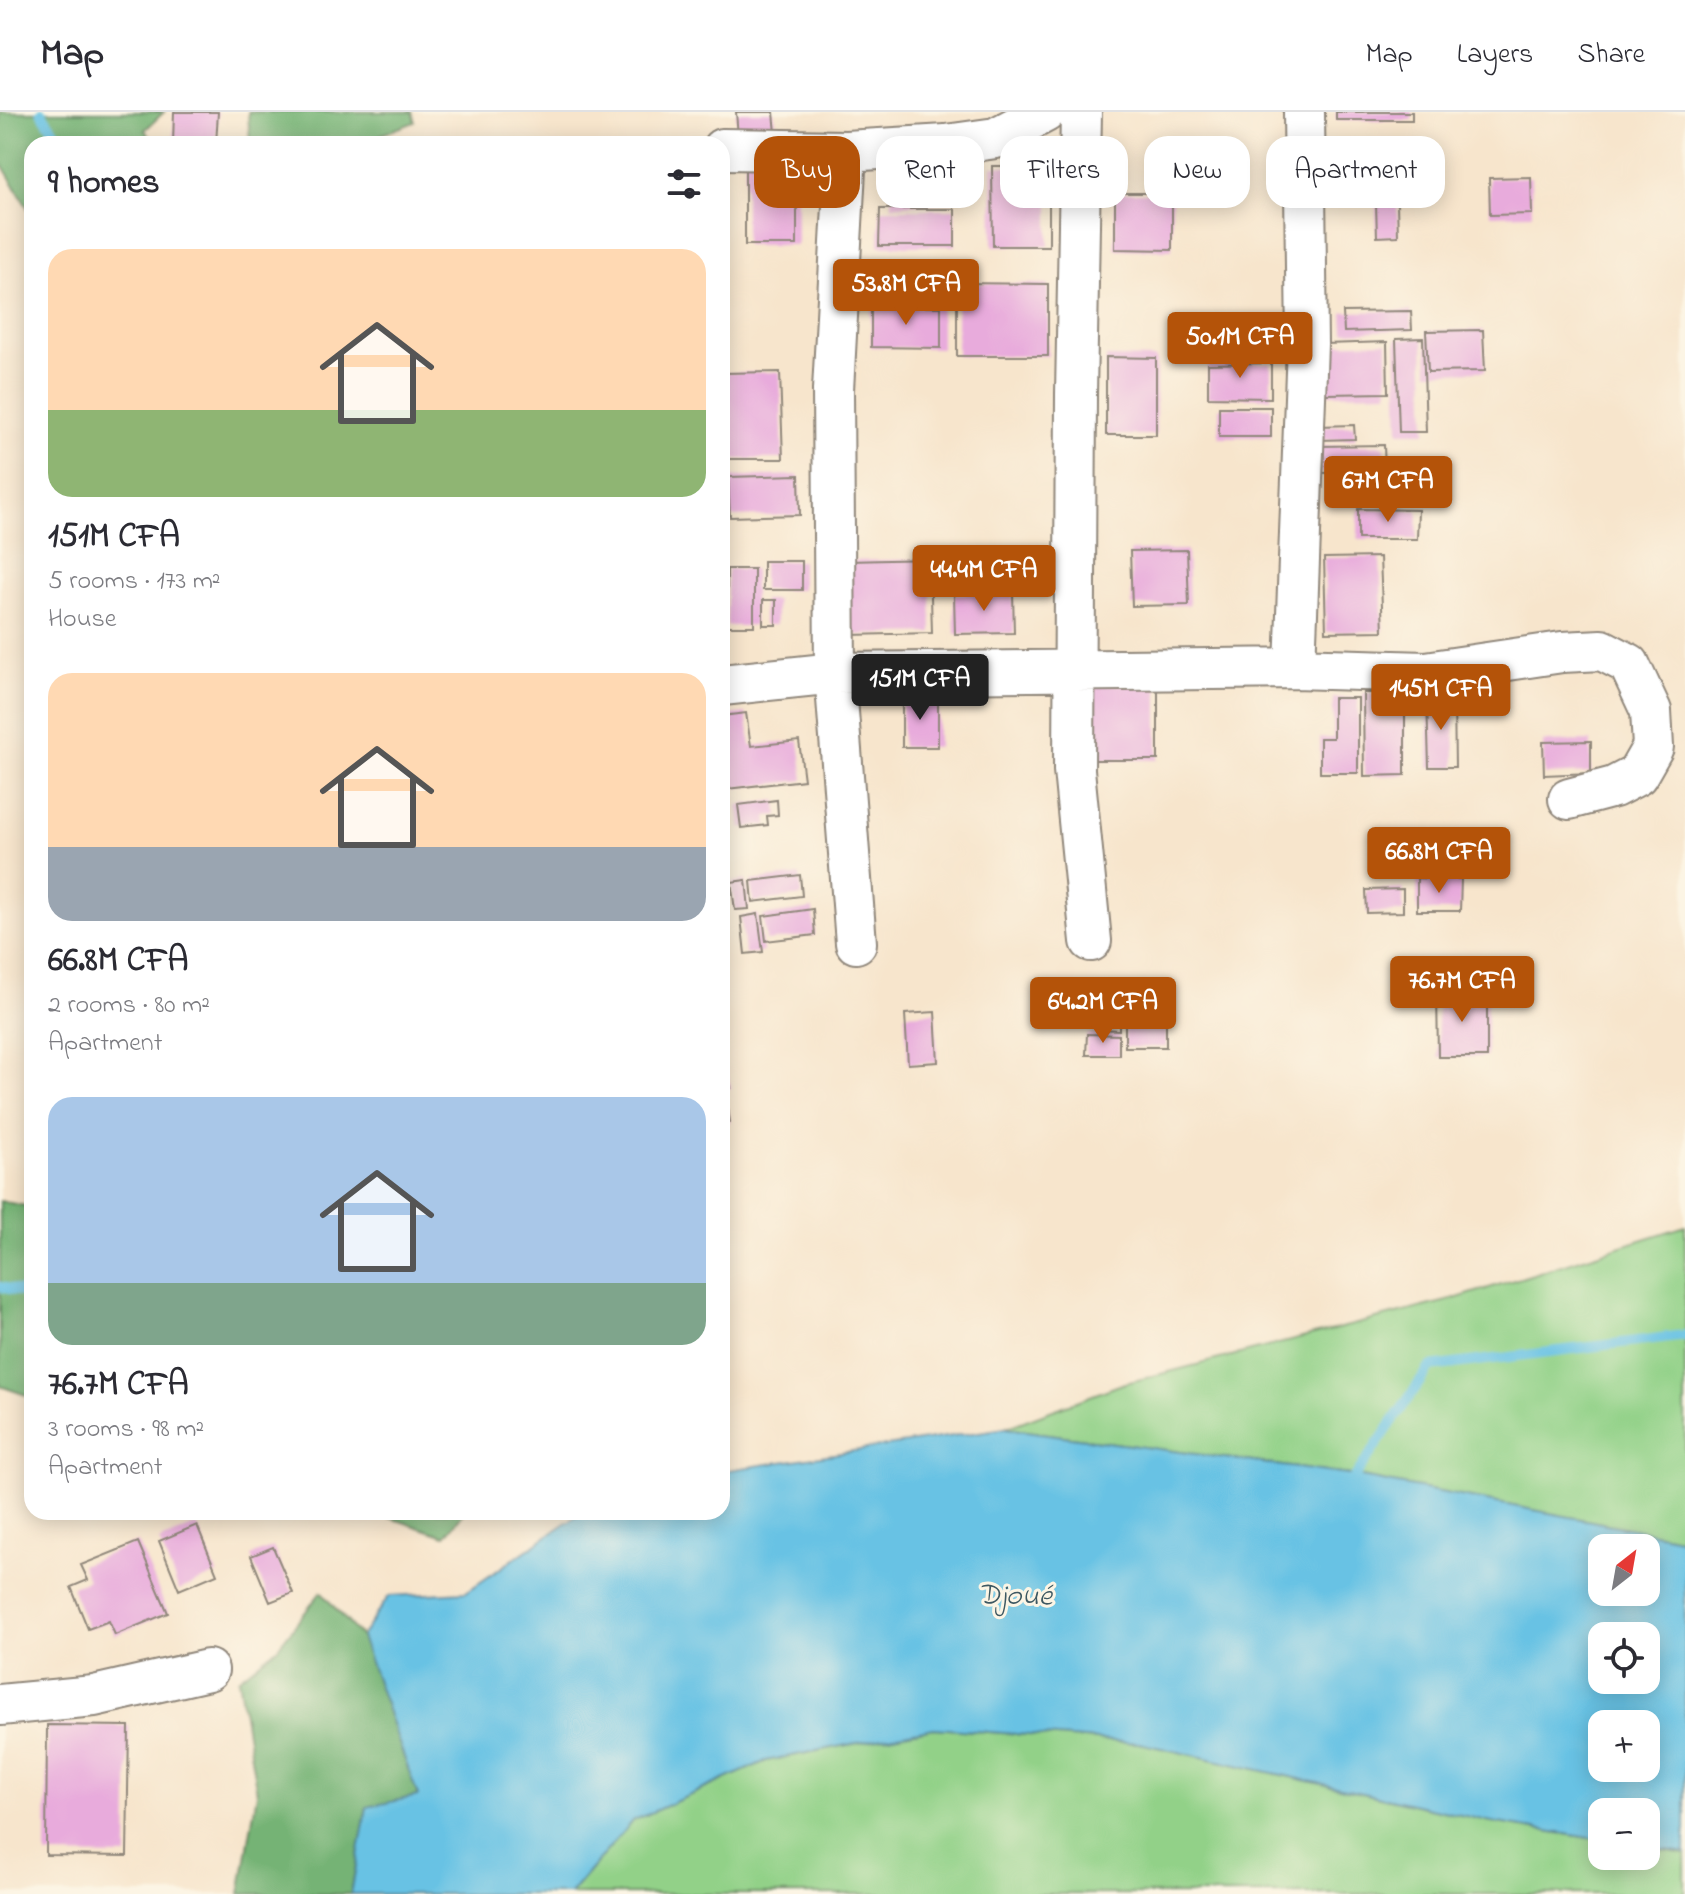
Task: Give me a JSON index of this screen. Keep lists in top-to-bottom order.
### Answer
{
  "water": ["Djoué"],
  "north": "top right",
  "page": {
    "header": "Map",
    "nav": ["Map", "Layers", "Share"],
    "chip": [
      "Buy",
      "Rent",
      "Filters",
      "New",
      "Apartment"
    ],
    "heading": "9 homes",
    "list": [
      {
        "name": "151M CFA",
        "note": "5 rooms · 173 m² · House"
      },
      {
        "name": "66.8M CFA",
        "note": "2 rooms · 80 m² · Apartment"
      },
      {
        "name": "76.7M CFA",
        "note": "3 rooms · 98 m² · Apartment"
      }
    ],
    "price": [
      "53.8M CFA",
      "50.1M CFA",
      "67M CFA",
      "44.4M CFA",
      "151M CFA",
      "145M CFA",
      "66.8M CFA",
      "76.7M CFA",
      "64.2M CFA"
    ],
    "map_buttons": ["+", "−"]
  }
}
